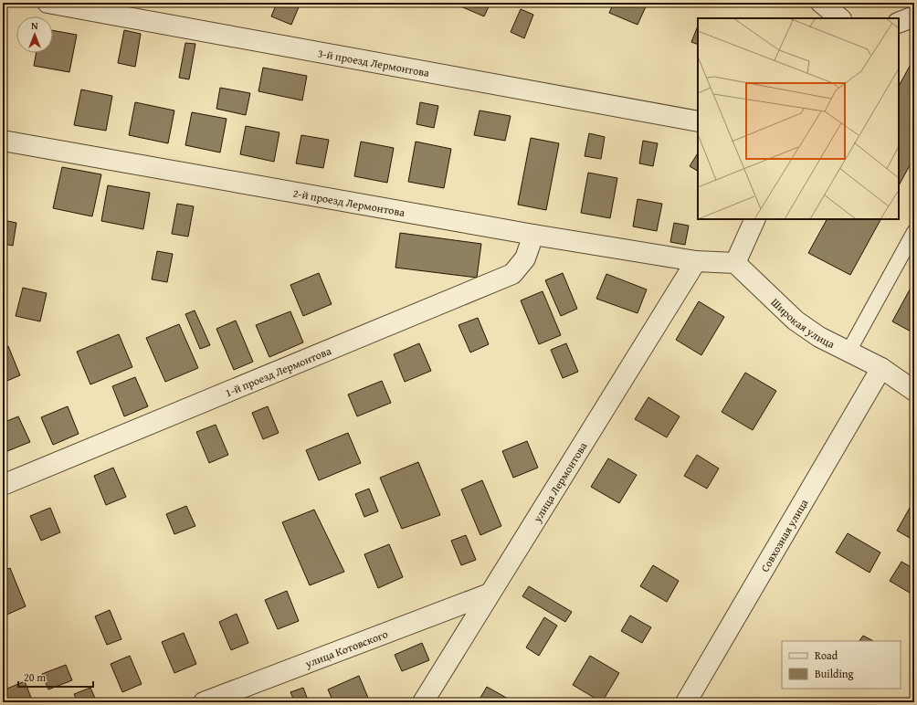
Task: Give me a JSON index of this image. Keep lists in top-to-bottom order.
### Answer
{
  "streets": {
    "street": [
      "3-й проезд Лермонтова",
      "2-й проезд Лермонтова",
      "Широкая улица",
      "1-й проезд Лермонтова",
      "улица Лермонтова",
      "Совхозная улица",
      "улица Котовского"
    ]
  },
  "crossings": [
    ["2-й проезд Лермонтова", "1-й проезд Лермонтова"],
    ["2-й проезд Лермонтова", "улица Лермонтова"],
    ["Широкая улица", "Совхозная улица"],
    ["улица Лермонтова", "улица Котовского"]
  ],
  "legend": ["Road", "Building"],
  "scale_bar": "20 m",
  "north": "top"
}
